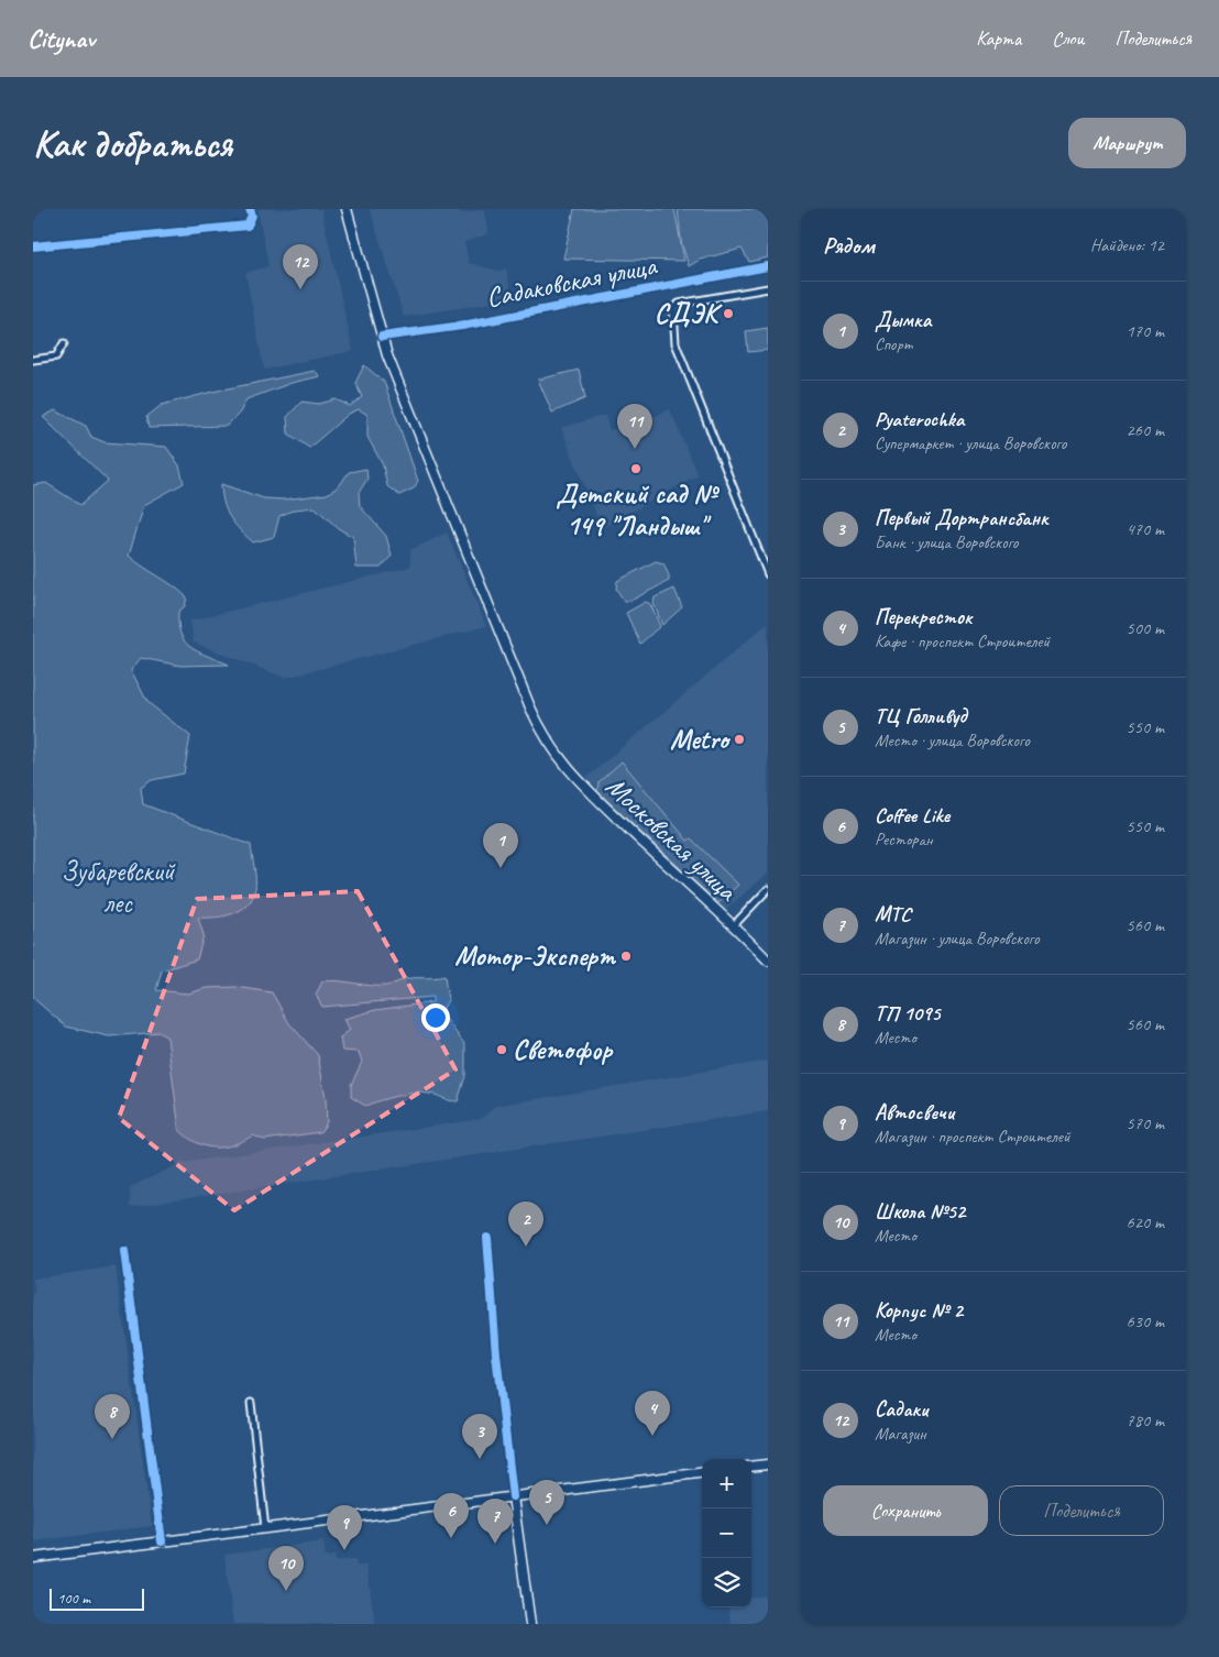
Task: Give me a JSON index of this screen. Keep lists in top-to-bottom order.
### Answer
{
  "streets": {
    "main road": ["Московская улица"],
    "street": ["Садаковская улица"]
  },
  "crossings": [
    ["Садаковская улица", "Московская улица"]
  ],
  "parks": ["Зубаревский лес"],
  "places": [
    "СДЭК",
    "Детский сад № 149 \"Ландыш\"",
    "Metro",
    "Мотор-Эксперт",
    "Светофор"
  ],
  "scale_bar": "100 m",
  "page": {
    "header": "Citynav",
    "nav": ["Карта", "Слои", "Поделиться"],
    "buttons": [
      "Маршрут",
      ["Сохранить", "Поделиться"]
    ],
    "title": "Как добраться",
    "heading": ["Рядом", "Найдено: 12"],
    "pins": [
      "12",
      "11",
      "1",
      "2",
      "4",
      "8",
      "3",
      "5",
      "6",
      "7",
      "9",
      "10"
    ],
    "list": [
      {
        "mark": "1",
        "name": "Дымка",
        "note": "Спорт",
        "value": "170 m"
      },
      {
        "mark": "2",
        "name": "Pyaterochka",
        "note": "Супермаркет · улица Воровского",
        "value": "260 m"
      },
      {
        "mark": "3",
        "name": "Первый Дортрансбанк",
        "note": "Банк · улица Воровского",
        "value": "470 m"
      },
      {
        "mark": "4",
        "name": "Перекресток",
        "note": "Кафе · проспект Строителей",
        "value": "500 m"
      },
      {
        "mark": "5",
        "name": "ТЦ Голливуд",
        "note": "Место · улица Воровского",
        "value": "550 m"
      },
      {
        "mark": "6",
        "name": "Coffee Like",
        "note": "Ресторан",
        "value": "550 m"
      },
      {
        "mark": "7",
        "name": "МТС",
        "note": "Магазин · улица Воровского",
        "value": "560 m"
      },
      {
        "mark": "8",
        "name": "ТП 1095",
        "note": "Место",
        "value": "560 m"
      },
      {
        "mark": "9",
        "name": "Автосвечи",
        "note": "Магазин · проспект Строителей",
        "value": "570 m"
      },
      {
        "mark": "10",
        "name": "Школа №52",
        "note": "Место",
        "value": "620 m"
      },
      {
        "mark": "11",
        "name": "Корпус № 2",
        "note": "Место",
        "value": "630 m"
      },
      {
        "mark": "12",
        "name": "Садаки",
        "note": "Магазин",
        "value": "780 m"
      }
    ],
    "map_buttons": ["+", "−"],
    "scale": "100 m"
  }
}
